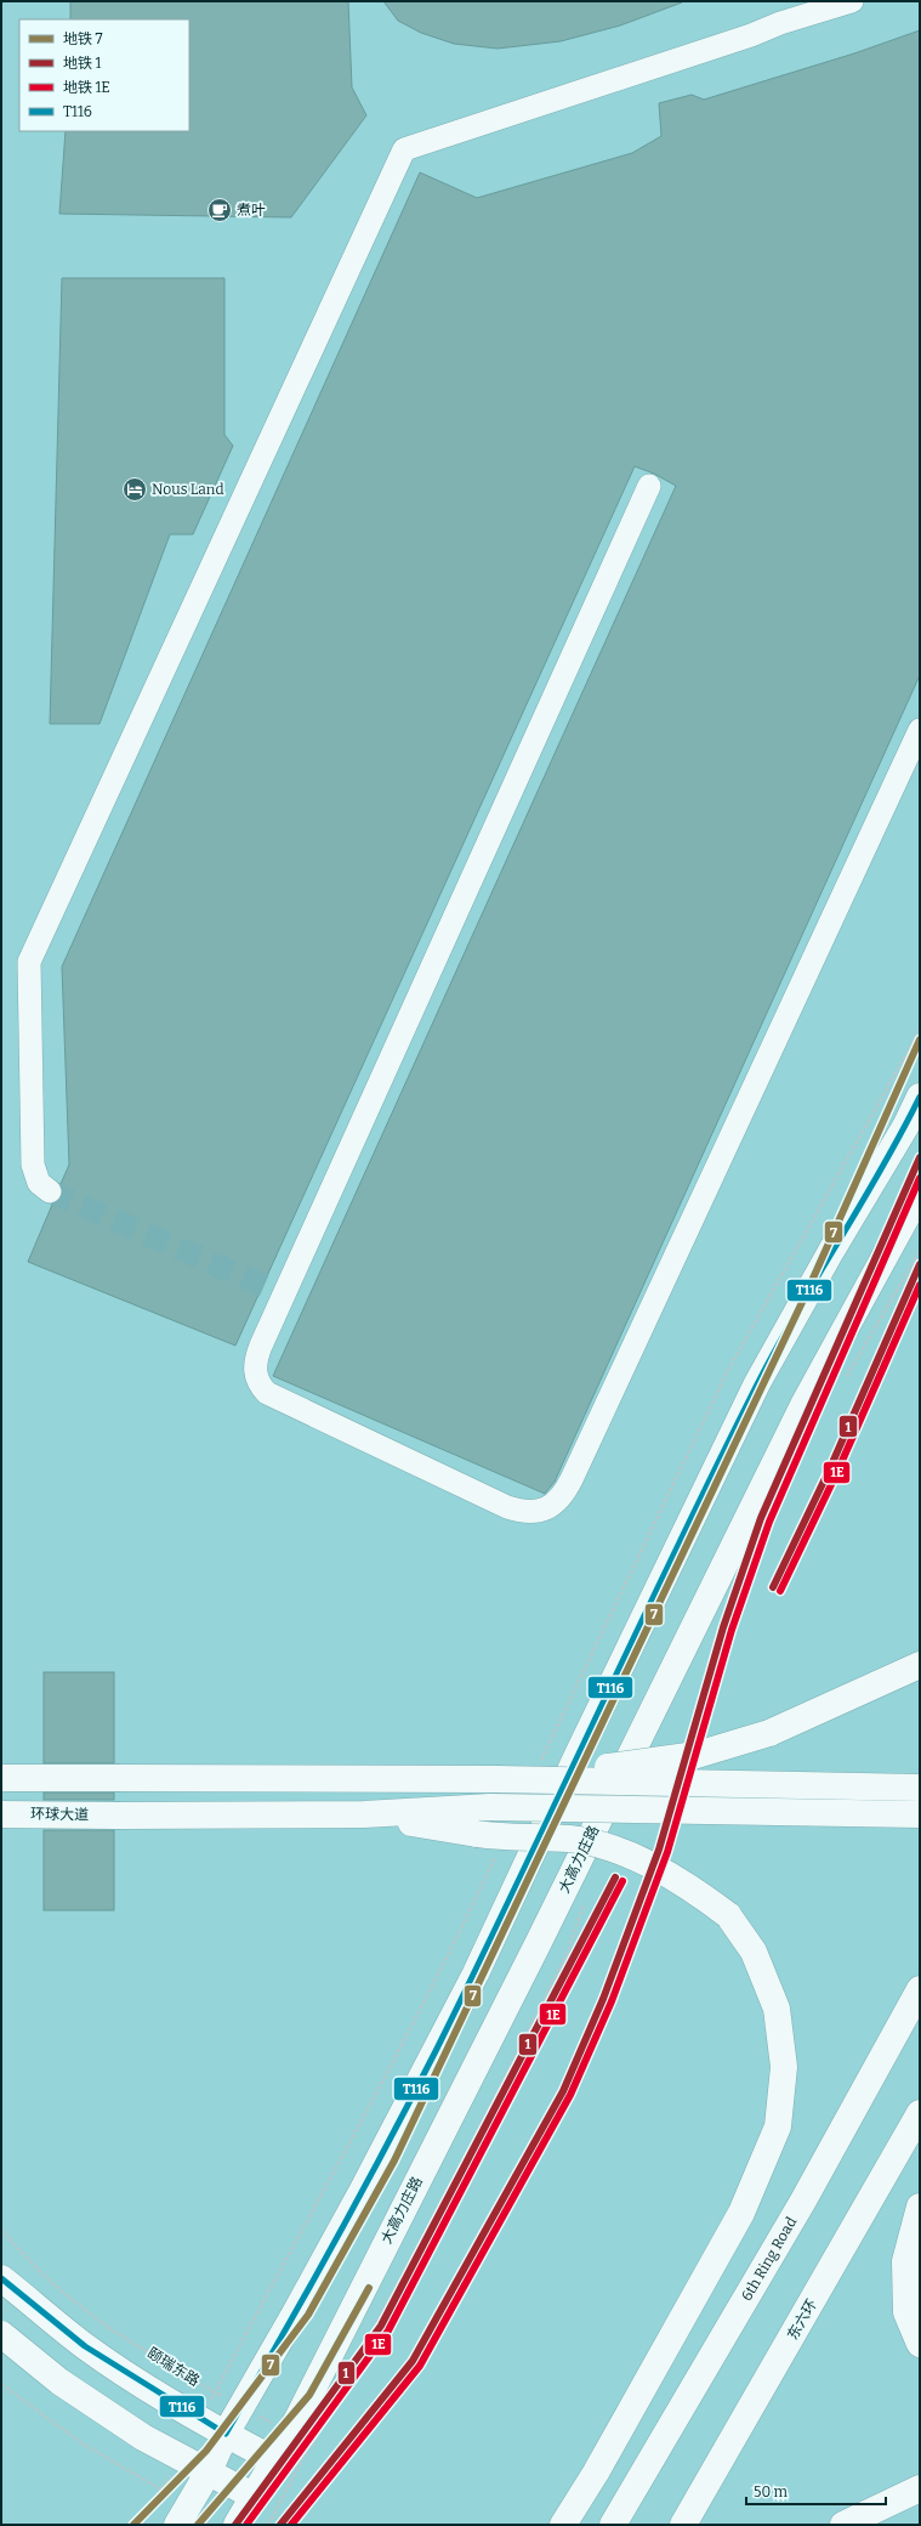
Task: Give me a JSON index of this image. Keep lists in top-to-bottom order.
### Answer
{
  "streets": {
    "main road": [
      "环球大道",
      "大高力庄路",
      "6th Ring Road",
      "东六环",
      "颐瑞东路"
    ]
  },
  "crossings": [
    ["大高力庄路", "颐瑞东路"]
  ],
  "places": {
    "cafe": ["煮叶"],
    "hotel": ["Nous Land"]
  },
  "lines": [
    "metro line 7",
    "transit line T116",
    "metro line 1",
    "metro line 1E"
  ],
  "legend": [
    "地铁 7",
    "地铁 1",
    "地铁 1E",
    "T116"
  ],
  "scale_bar": "50 m"
}
